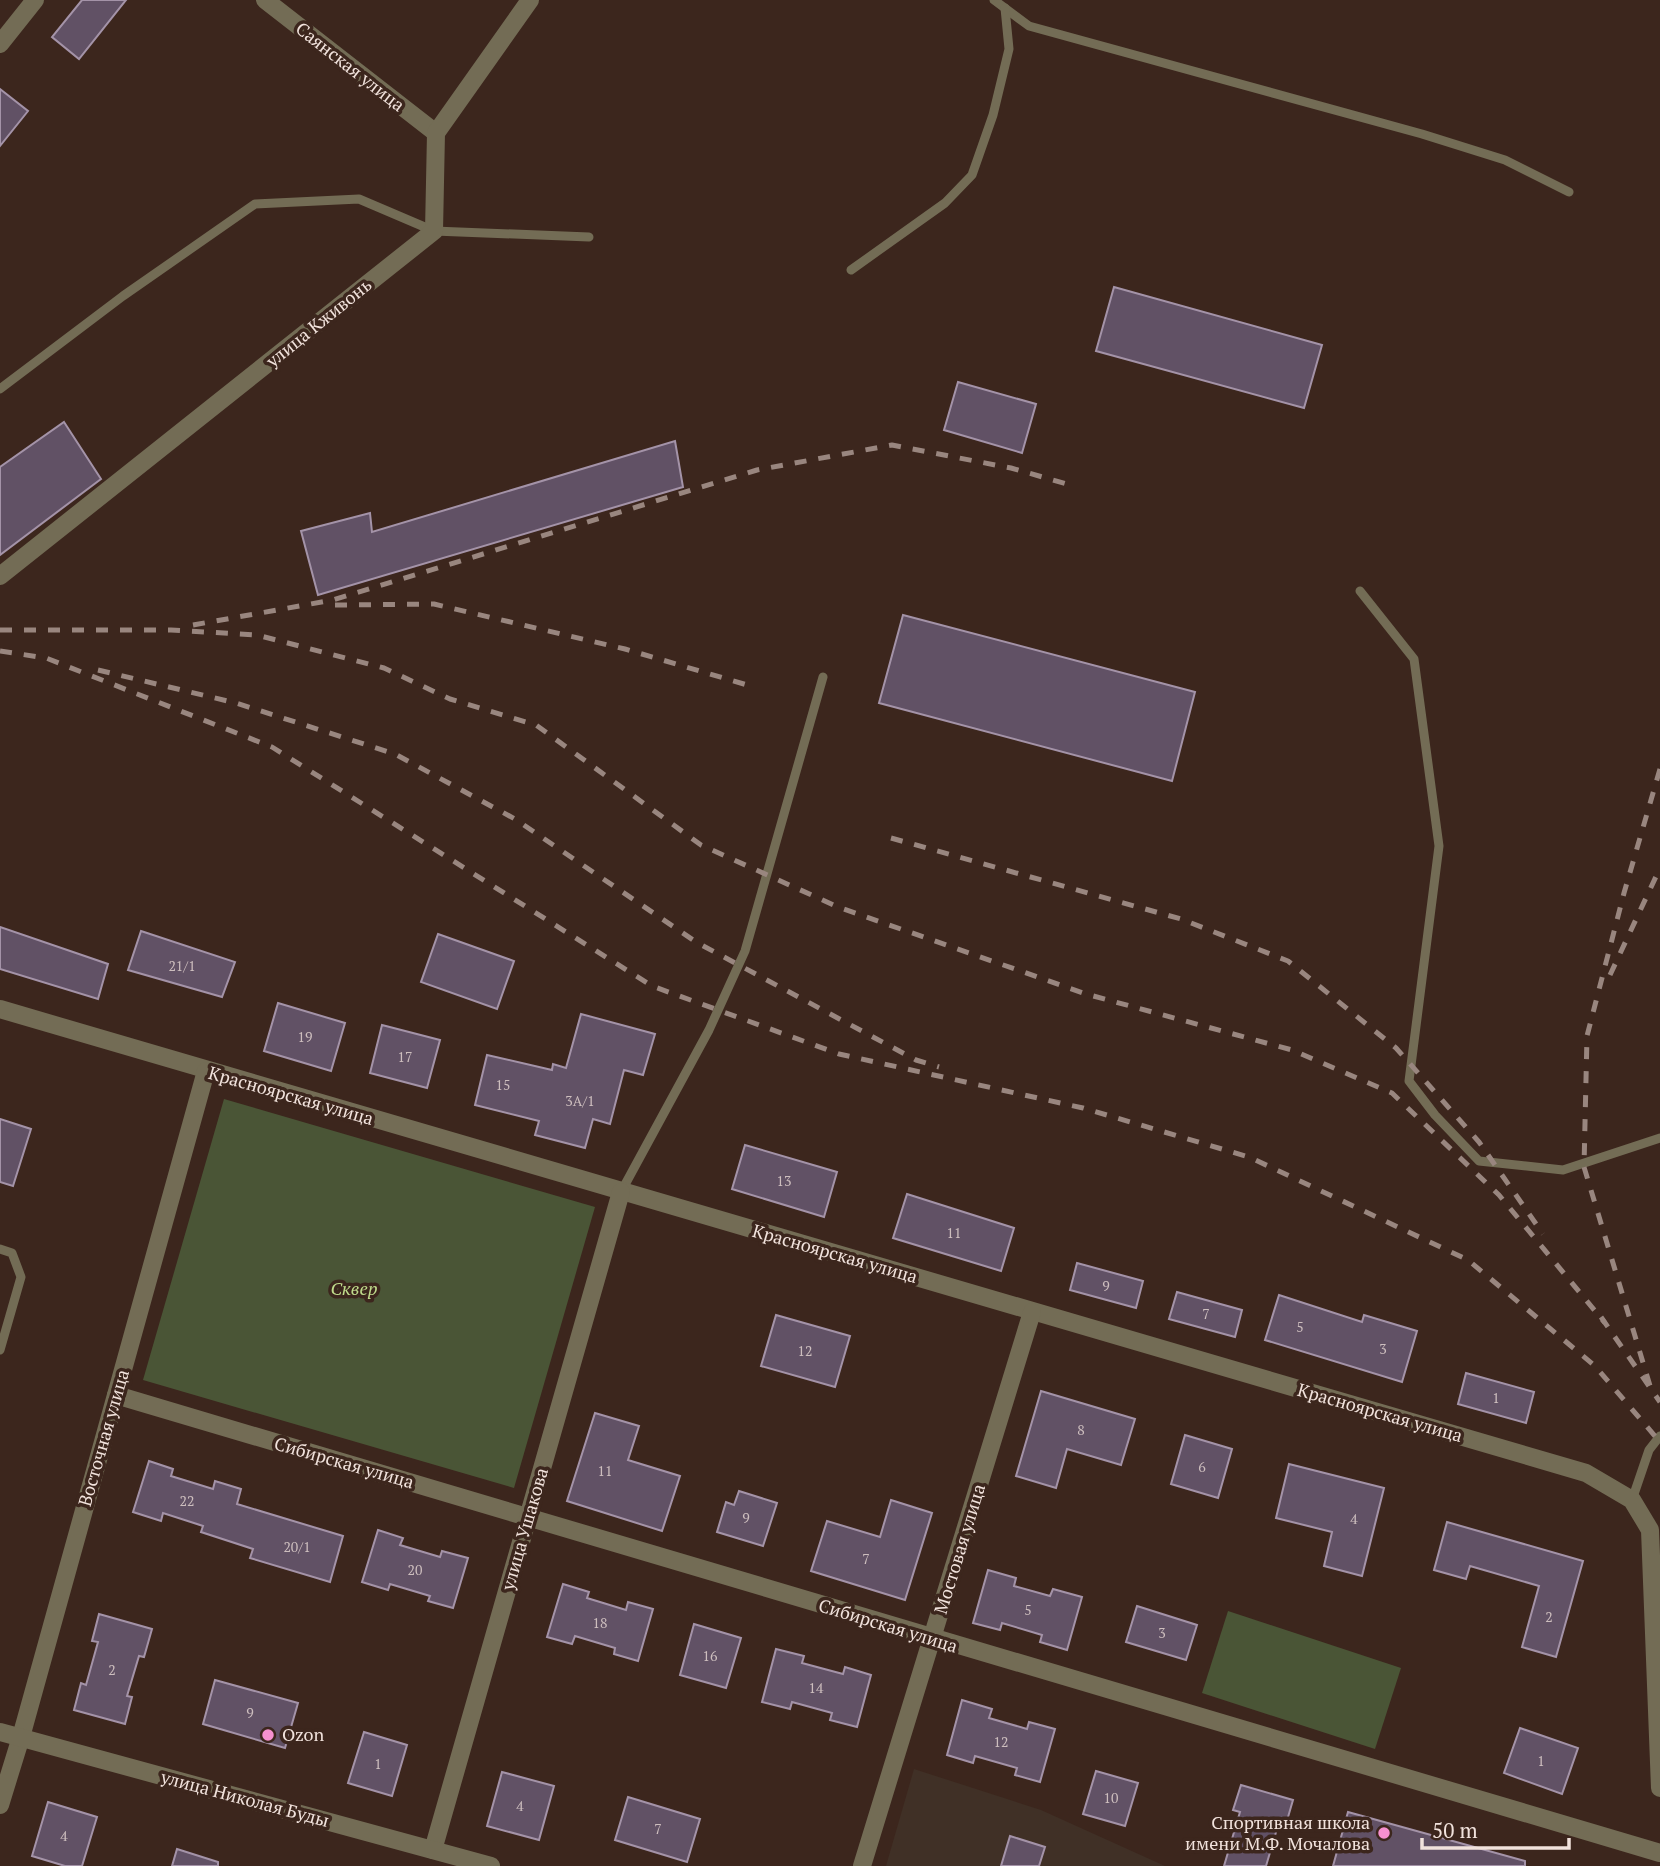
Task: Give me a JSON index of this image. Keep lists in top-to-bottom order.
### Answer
{
  "streets": {
    "street": [
      "Саянская улица",
      "улица Кживонь",
      "Красноярская улица",
      "Восточная улица",
      "Сибирская улица",
      "улица Ушакова",
      "Мостовая улица",
      "улица Николая Буды"
    ]
  },
  "crossings": [
    ["Красноярская улица", "Восточная улица"],
    ["Красноярская улица", "улица Ушакова"],
    ["Красноярская улица", "Мостовая улица"],
    ["Восточная улица", "Сибирская улица"],
    ["Восточная улица", "улица Николая Буды"],
    ["Сибирская улица", "улица Ушакова"],
    ["Сибирская улица", "Мостовая улица"],
    ["улица Ушакова", "улица Николая Буды"]
  ],
  "parks": ["Сквер"],
  "places": ["Ozon", "Спортивная школа имени М.Ф. Мочалова"],
  "house_numbers": [
    "21/1",
    "19",
    "17",
    "15",
    "3А/1",
    "13",
    "11",
    "9",
    "7",
    "5",
    "3",
    "12",
    "1",
    "8",
    "6",
    "11",
    "22",
    "9",
    "4",
    "20/1",
    "7",
    "20",
    "5",
    "2",
    "18",
    "3",
    "16",
    "2",
    "14",
    "9",
    "12",
    "1",
    "1",
    "10",
    "4",
    "7",
    "4"
  ],
  "scale_bar": "50 m"
}
